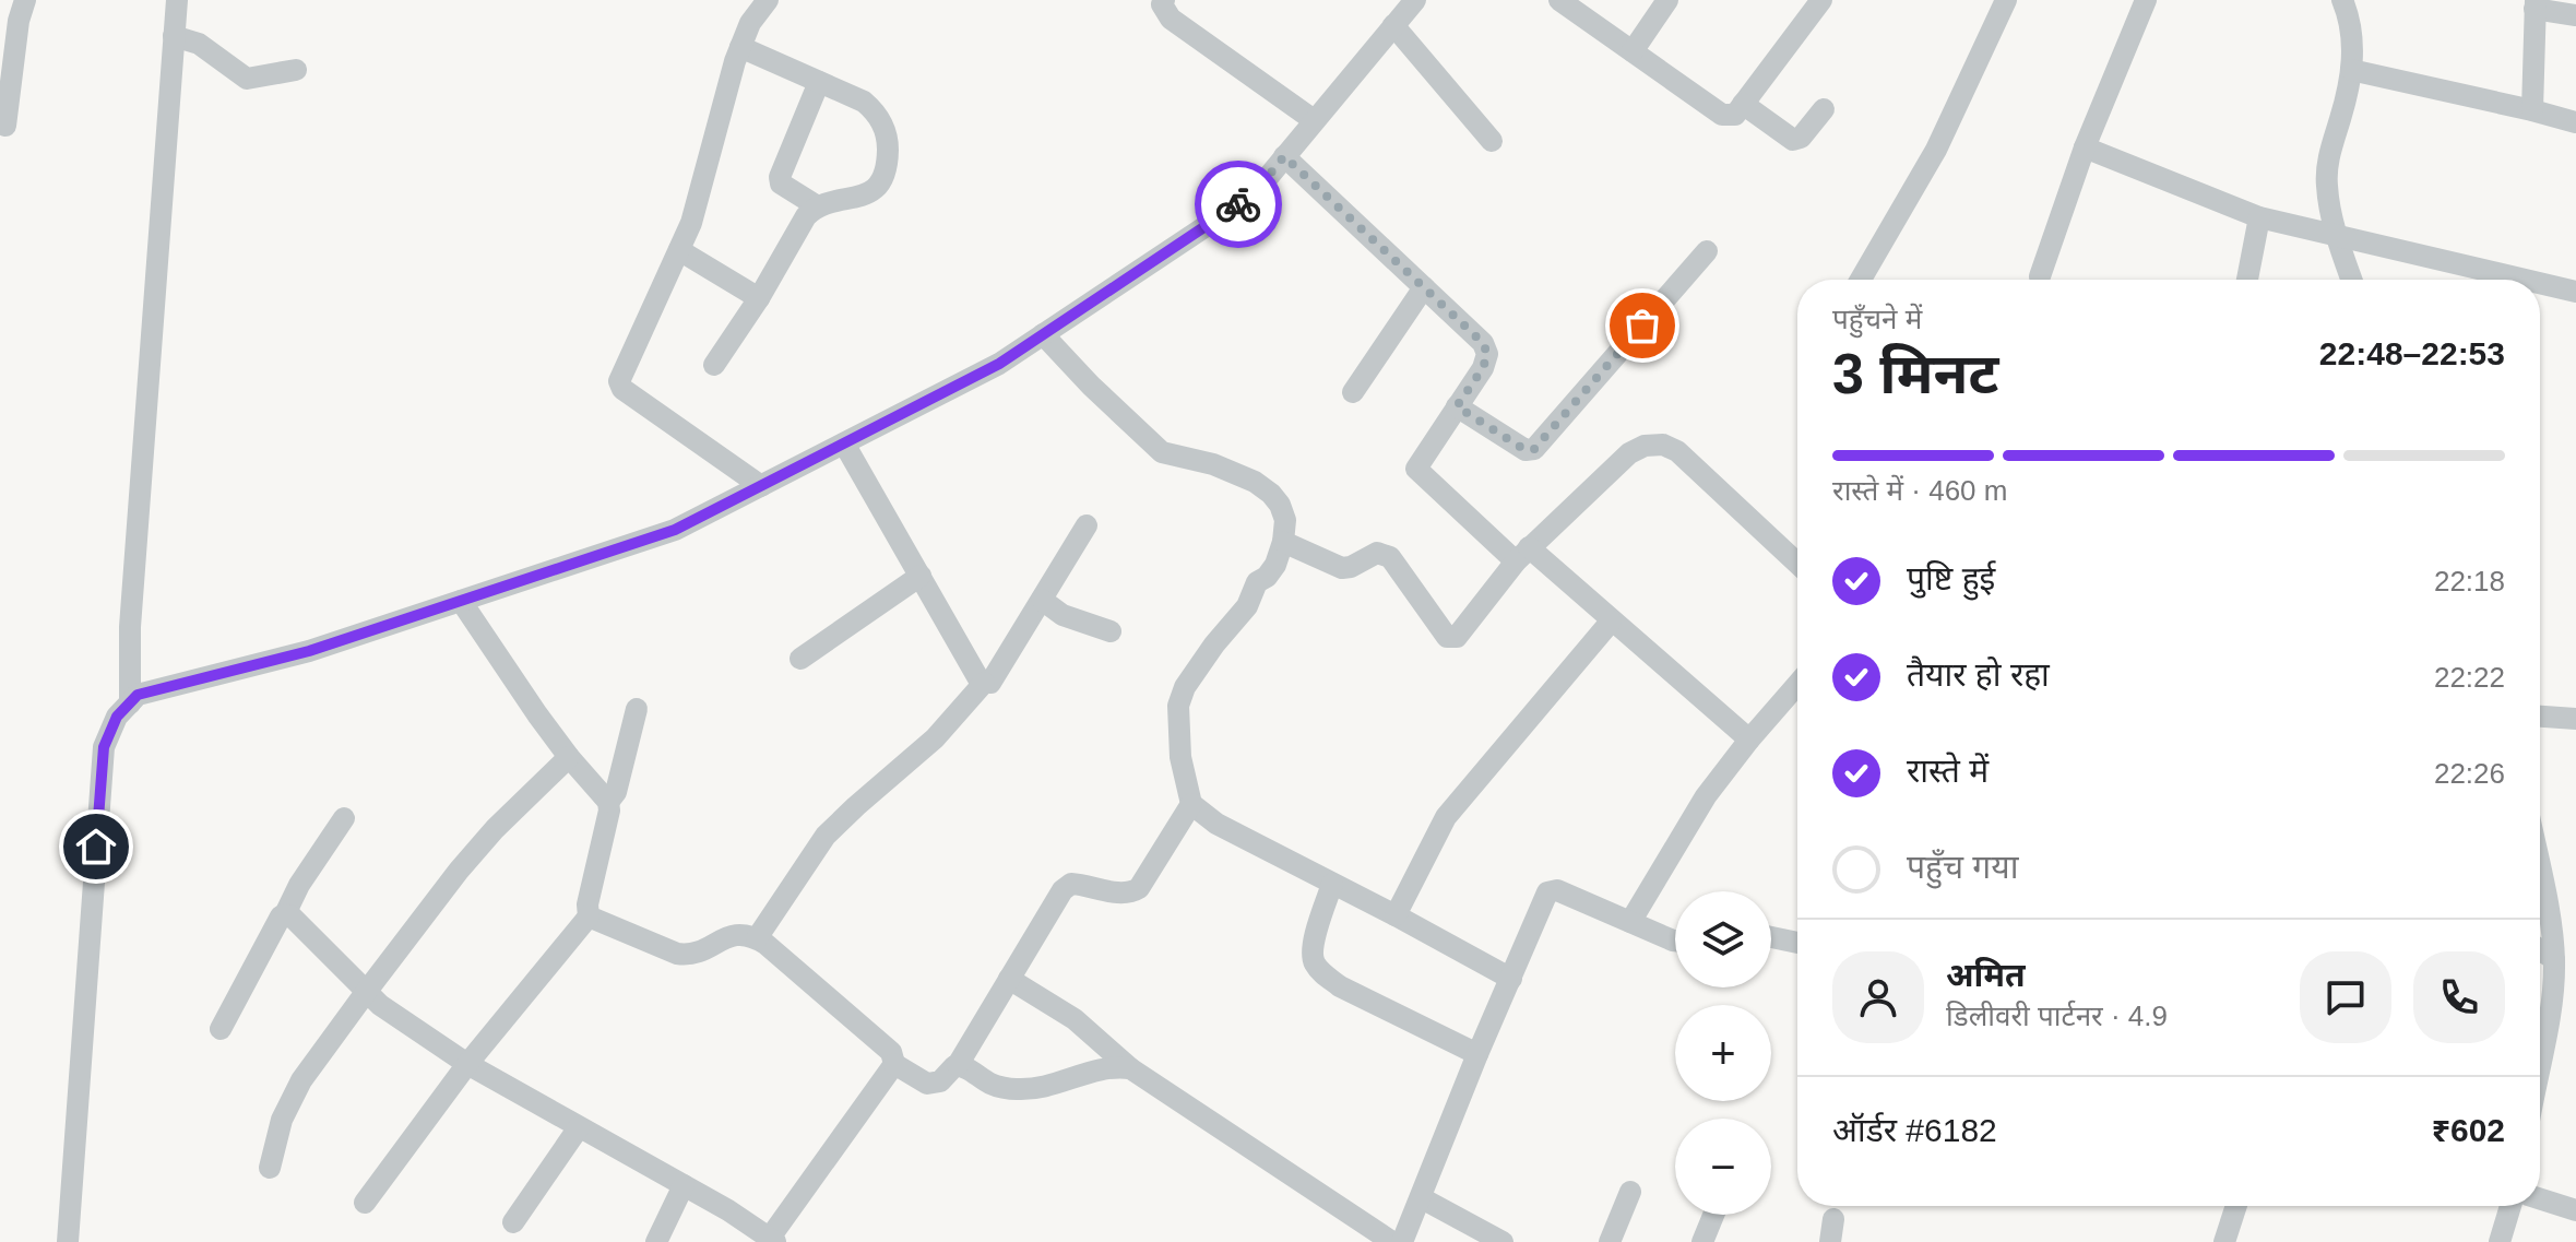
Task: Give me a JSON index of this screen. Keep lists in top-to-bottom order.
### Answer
{
  "page": {
    "heading": ["3 मिनट", "पहुँचने में", "22:48–22:53"],
    "panel": [
      "अमित",
      "डिलीवरी पार्टनर · 4.9",
      "ऑर्डर #6182",
      "₹602"
    ],
    "bar": "रास्ते में · 460 m",
    "list": [
      ["पुष्टि हुई", "22:18"],
      ["तैयार हो रहा", "22:22"],
      ["रास्ते में", "22:26"],
      "पहुँच गया"
    ],
    "map_buttons": ["+", "−"]
  }
}
